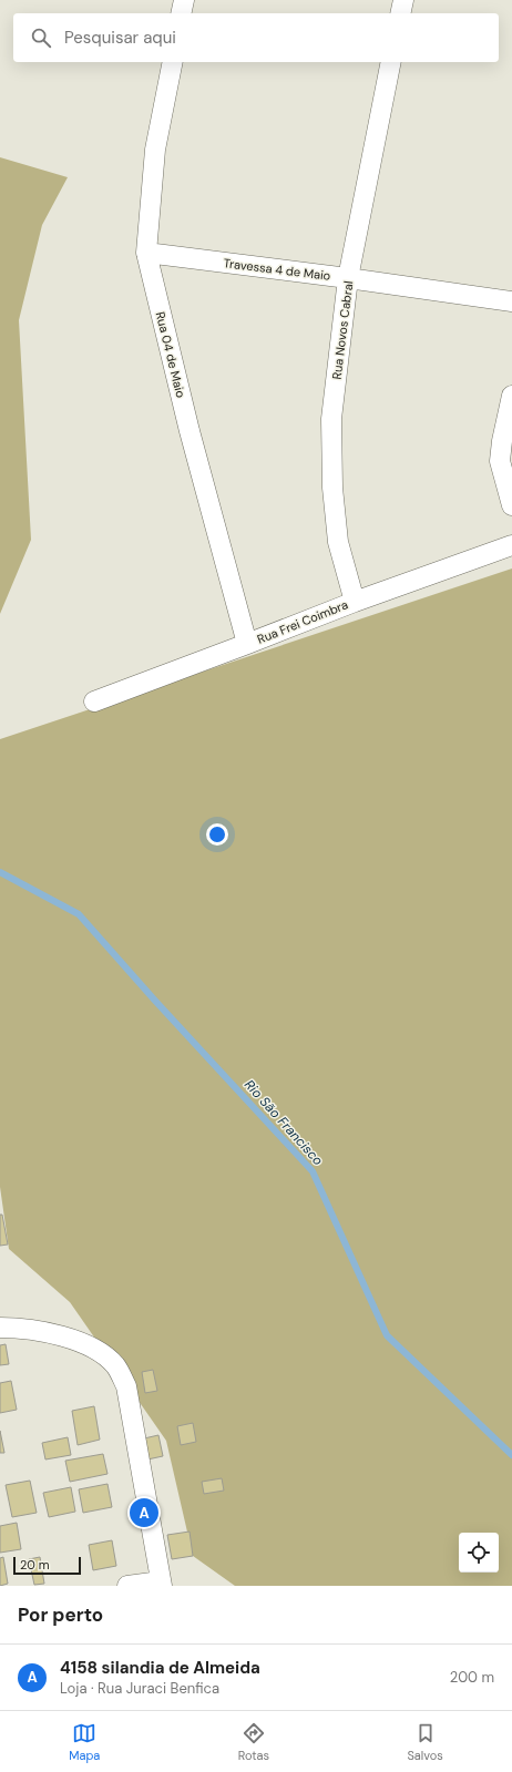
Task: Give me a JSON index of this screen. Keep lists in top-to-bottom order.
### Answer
{
  "streets": {
    "street": [
      "Travessa 4 de Maio",
      "Rua Novos Cabral",
      "Rua 04 de Maio",
      "Rua Frei Coimbra"
    ]
  },
  "crossings": [
    ["Travessa 4 de Maio", "Rua Novos Cabral"],
    ["Travessa 4 de Maio", "Rua 04 de Maio"],
    ["Rua Novos Cabral", "Rua Frei Coimbra"],
    ["Rua 04 de Maio", "Rua Frei Coimbra"]
  ],
  "water": ["Rio São Francisco"],
  "scale_bar": "20 m",
  "page": {
    "search": "Pesquisar aqui",
    "pins": "A",
    "scale": "20 m",
    "heading": "Por perto",
    "list": [
      {
        "mark": "A",
        "name": "4158 silandia de Almeida",
        "note": "Loja · Rua Juraci Benfica",
        "value": "200 m"
      }
    ],
    "nav": ["Mapa", "Rotas", "Salvos"]
  }
}
